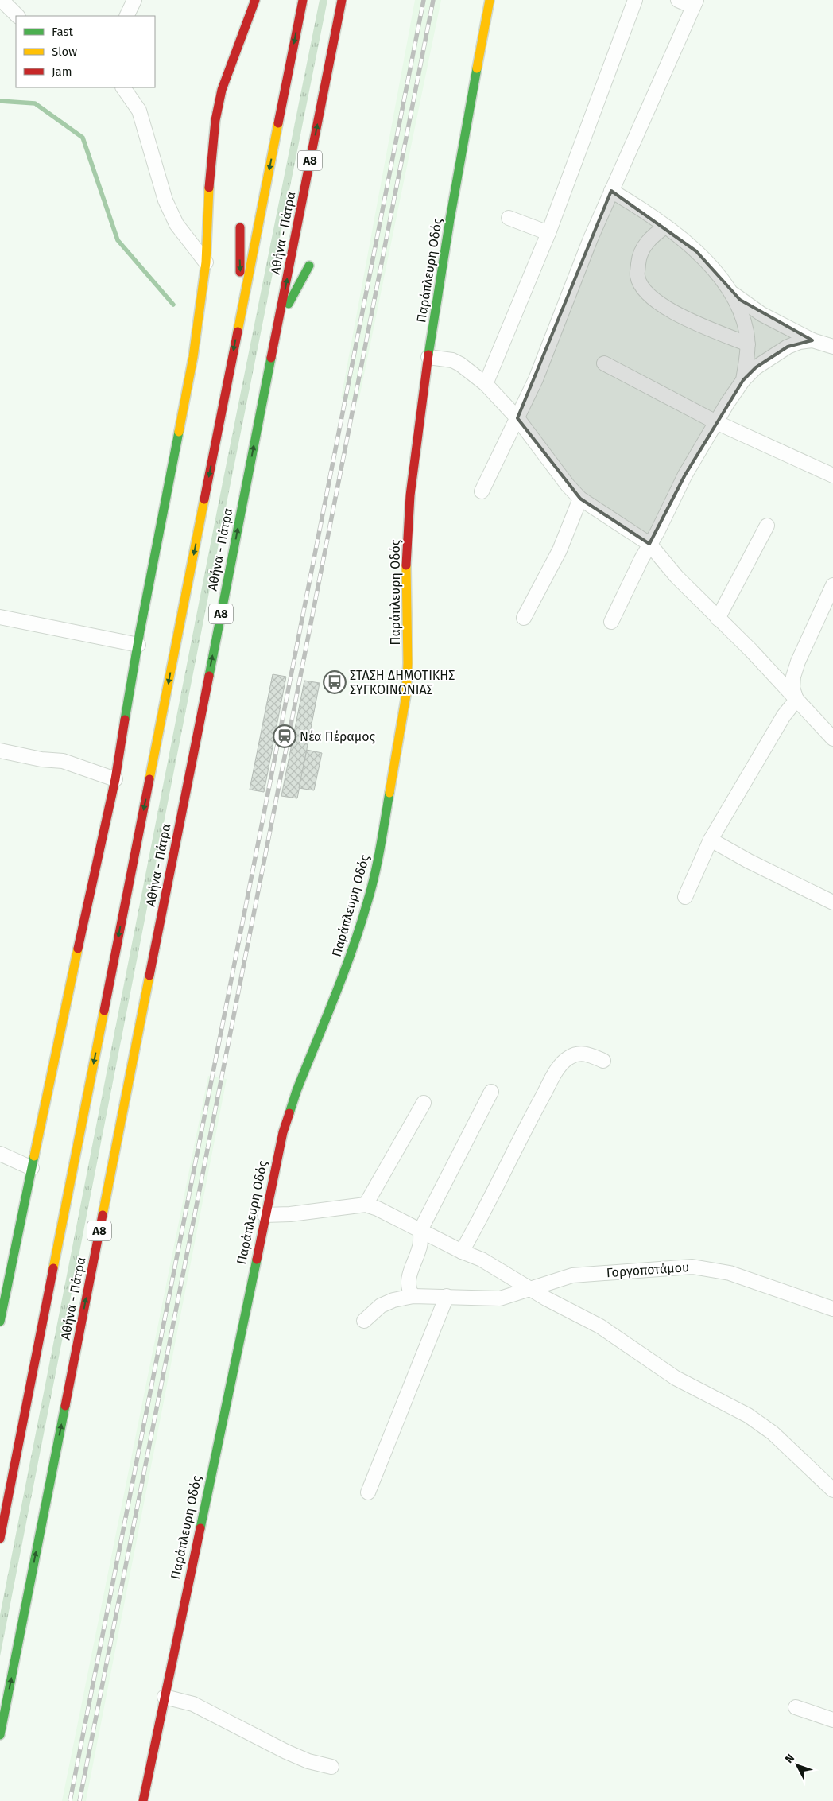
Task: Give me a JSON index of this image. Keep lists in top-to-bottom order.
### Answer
{
  "streets": {
    "main road": ["Α8", "Αθήνα - Πάτρα", "Παράπλευρη Οδός"],
    "street": ["Γοργοποτάμου"]
  },
  "places": {
    "bus stop": ["ΣΤΑΣΗ ΔΗΜΟΤΙΚΗΣ ΣΥΓΚΟΙΝΩΝΙΑΣ"],
    "station": ["Νέα Πέραμος"]
  },
  "legend": ["Fast", "Slow", "Jam"],
  "north": "top left"
}
